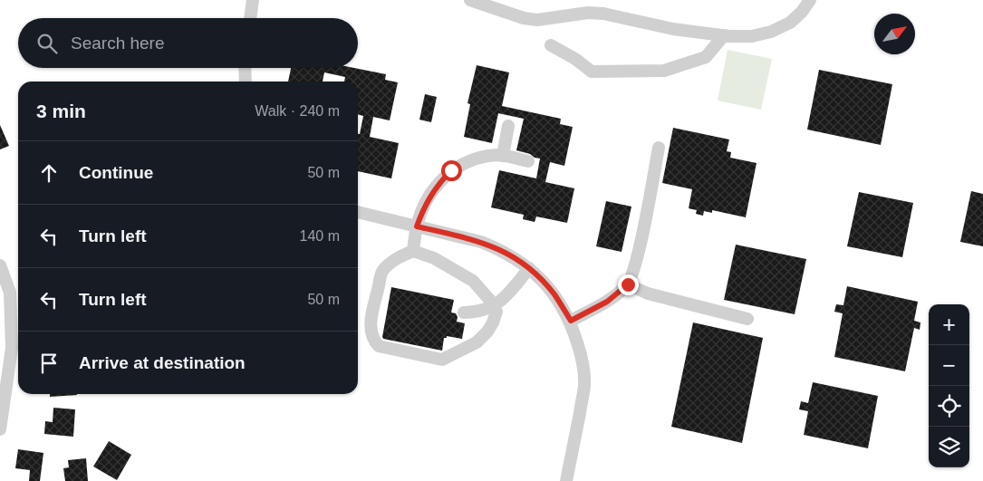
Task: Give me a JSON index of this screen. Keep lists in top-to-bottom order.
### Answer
{
  "north": "top right",
  "page": {
    "search": "Search here",
    "heading": ["3 min", "Walk · 240 m"],
    "list": [
      ["Continue", "50 m"],
      ["Turn left", "140 m"],
      ["Turn left", "50 m"],
      "Arrive at destination"
    ],
    "map_buttons": ["+", "−"]
  }
}
